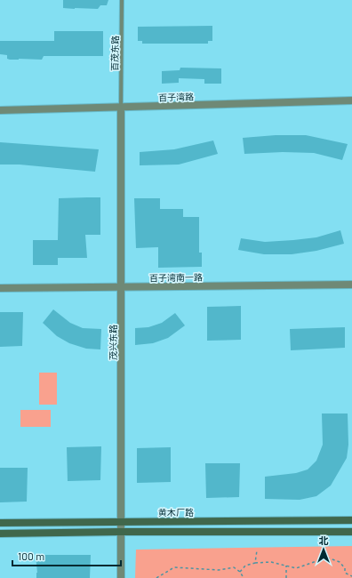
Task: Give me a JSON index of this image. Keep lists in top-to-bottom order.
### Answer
{
  "streets": {
    "main road": ["黄木厂路"],
    "street": ["百子湾路", "百子湾南一路", "茂兴东路"],
    "lane": ["百茂东路"]
  },
  "crossings": [
    ["百茂东路", "百子湾路"],
    ["百茂东路", "茂兴东路"],
    ["百子湾路", "茂兴东路"],
    ["百子湾南一路", "茂兴东路"],
    ["茂兴东路", "黄木厂路"]
  ],
  "scale_bar": "100 m",
  "north": "top"
}
